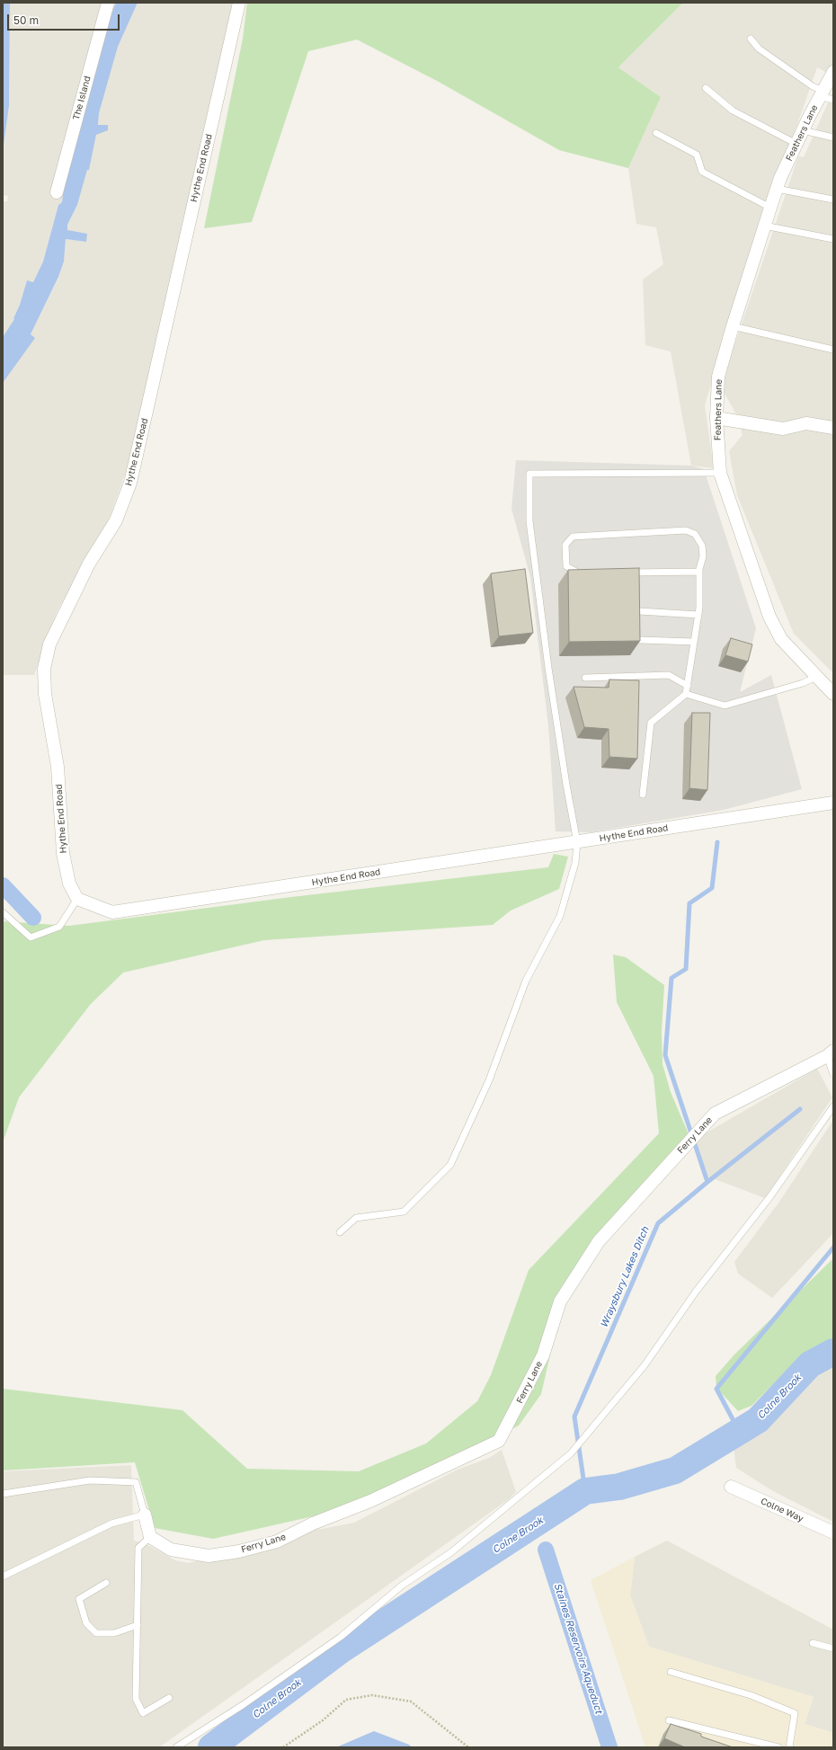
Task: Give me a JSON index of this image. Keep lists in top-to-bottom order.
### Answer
{
  "streets": {
    "street": [
      "The Island",
      "Feathers Lane",
      "Hythe End Road",
      "Ferry Lane",
      "Colne Way"
    ]
  },
  "water": ["Wraysbury Lakes Ditch", "Colne Brook", "Staines Reservoirs Aqueduct"],
  "scale_bar": "50 m"
}
